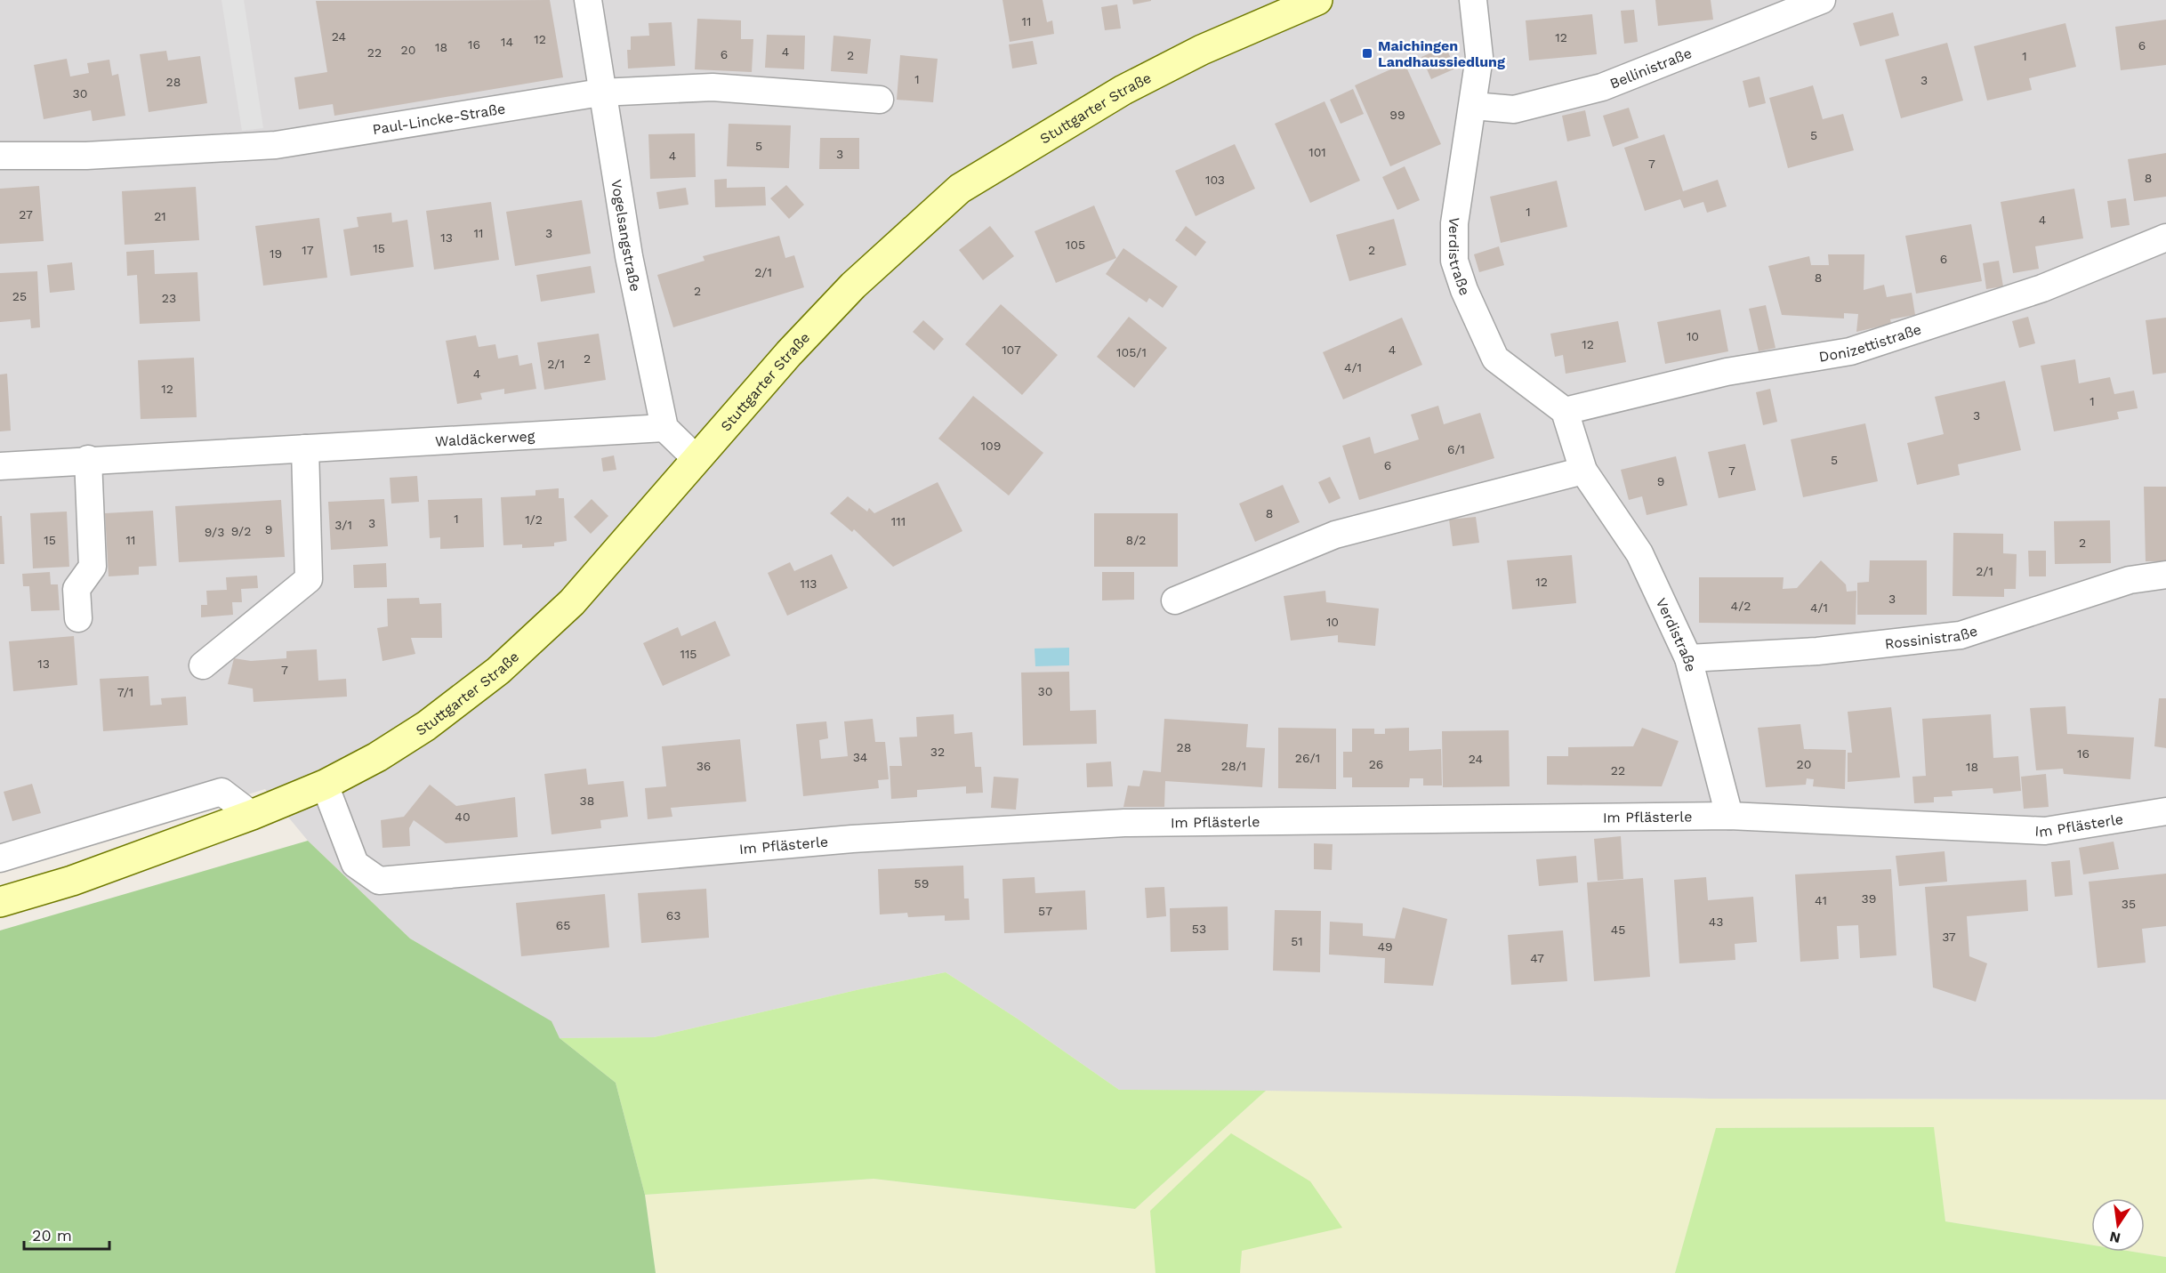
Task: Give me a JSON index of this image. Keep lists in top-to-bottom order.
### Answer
{
  "streets": {
    "main road": ["Stuttgarter Straße"],
    "street": [
      "Bellinistraße",
      "Paul-Lincke-Straße",
      "Vogelsangstraße",
      "Verdistraße",
      "Donizettistraße",
      "Waldäckerweg",
      "Rossinistraße",
      "Im Pflästerle"
    ]
  },
  "crossings": [
    ["Bellinistraße", "Verdistraße"],
    ["Stuttgarter Straße", "Im Pflästerle"],
    ["Paul-Lincke-Straße", "Vogelsangstraße"],
    ["Vogelsangstraße", "Waldäckerweg"],
    ["Verdistraße", "Donizettistraße"],
    ["Verdistraße", "Rossinistraße"],
    ["Verdistraße", "Im Pflästerle"]
  ],
  "places": {
    "transit": ["Maichingen Landhaussiedlung"]
  },
  "house_numbers": [
    "11",
    "24",
    "12",
    "12",
    "14",
    "16",
    "6",
    "18",
    "20",
    "4",
    "22",
    "6",
    "2",
    "1",
    "1",
    "3",
    "28",
    "30",
    "99",
    "5",
    "5",
    "101",
    "3",
    "4",
    "7",
    "8",
    "103",
    "1",
    "27",
    "21",
    "4",
    "11",
    "3",
    "13",
    "105",
    "15",
    "17",
    "2",
    "19",
    "6",
    "2/1",
    "8",
    "2",
    "25",
    "23",
    "10",
    "12",
    "107",
    "4",
    "105/1",
    "2",
    "2/1",
    "4/1",
    "4",
    "12",
    "1",
    "3",
    "109",
    "6/1",
    "5",
    "6",
    "7",
    "9",
    "8",
    "1",
    "1/2",
    "111",
    "3",
    "3/1",
    "9",
    "9/2",
    "9/3",
    "15",
    "11",
    "8/2",
    "2",
    "2/1",
    "12",
    "113",
    "3",
    "4/2",
    "4/1",
    "10",
    "115",
    "13",
    "7",
    "30",
    "7/1",
    "28",
    "32",
    "16",
    "34",
    "26/1",
    "24",
    "26",
    "20",
    "36",
    "28/1",
    "18",
    "22",
    "38",
    "40",
    "59",
    "39",
    "41",
    "35",
    "57",
    "63",
    "43",
    "65",
    "53",
    "45",
    "37",
    "51",
    "49",
    "47"
  ],
  "scale_bar": "20 m",
  "north": "bottom"
}
